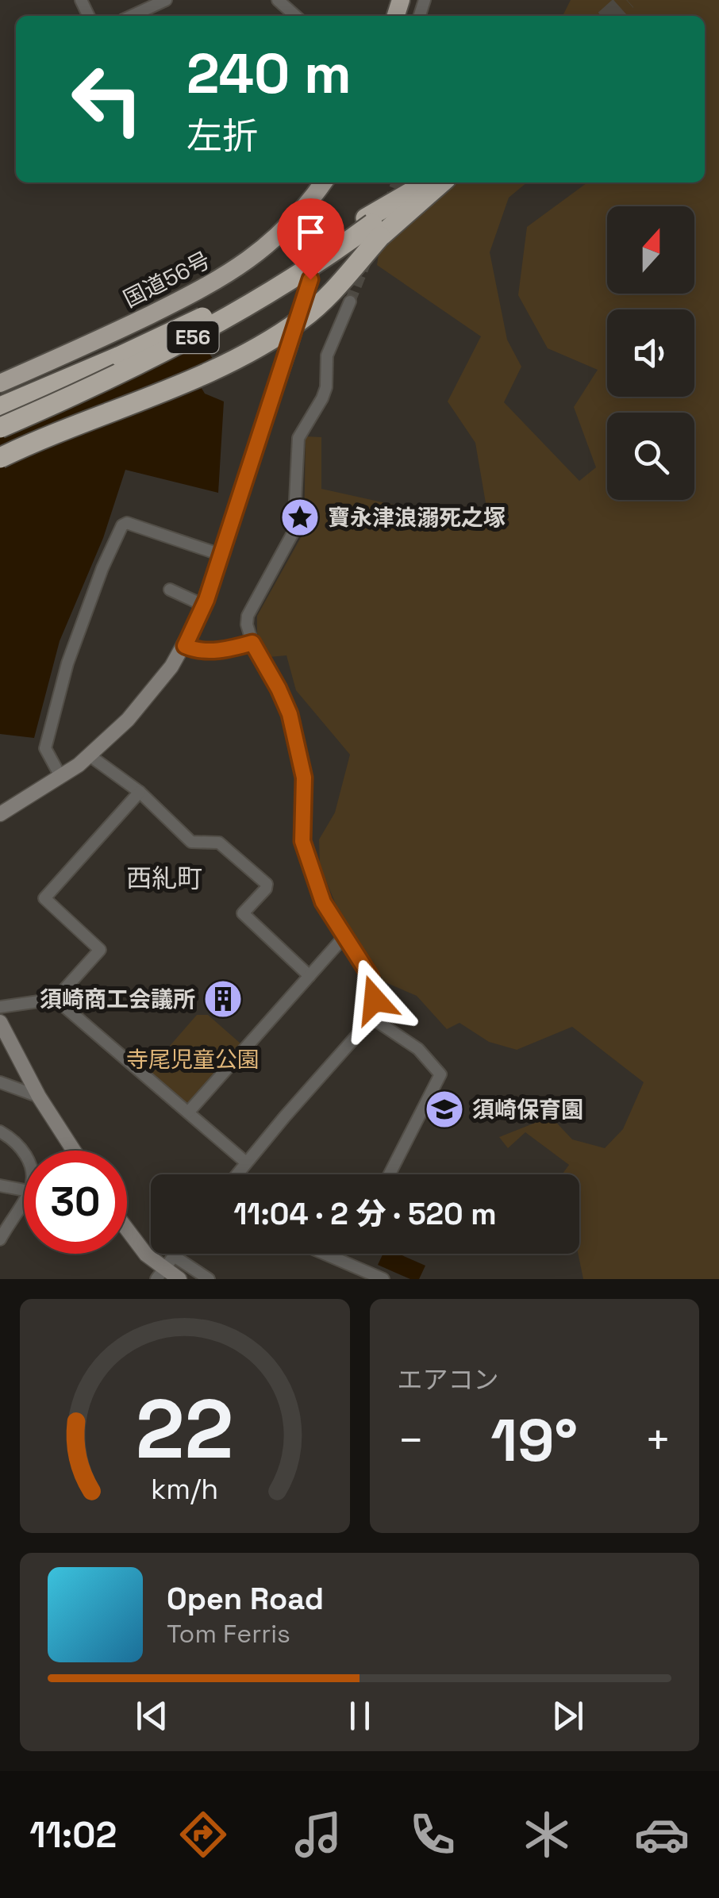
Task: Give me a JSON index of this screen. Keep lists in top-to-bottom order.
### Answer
{
  "streets": {
    "highway": ["国道56号", "E56"]
  },
  "districts": ["西糺町"],
  "parks": ["寺尾児童公園"],
  "places": {
    "place": ["寶永津浪溺死之塚"],
    "building": ["須崎商工会議所"],
    "school or university": ["須崎保育園"]
  },
  "north": "top",
  "page": {
    "turn": ["240 m", "左折"],
    "limit": "30",
    "trip": "11:04 · 2 分 · 520 m",
    "tile": "エアコン",
    "heat": ["−", "19°", "+"],
    "song": ["Open Road", "Tom Ferris"],
    "tabs": "11:02",
    "gauge": ["22", "km/h"]
  }
}
